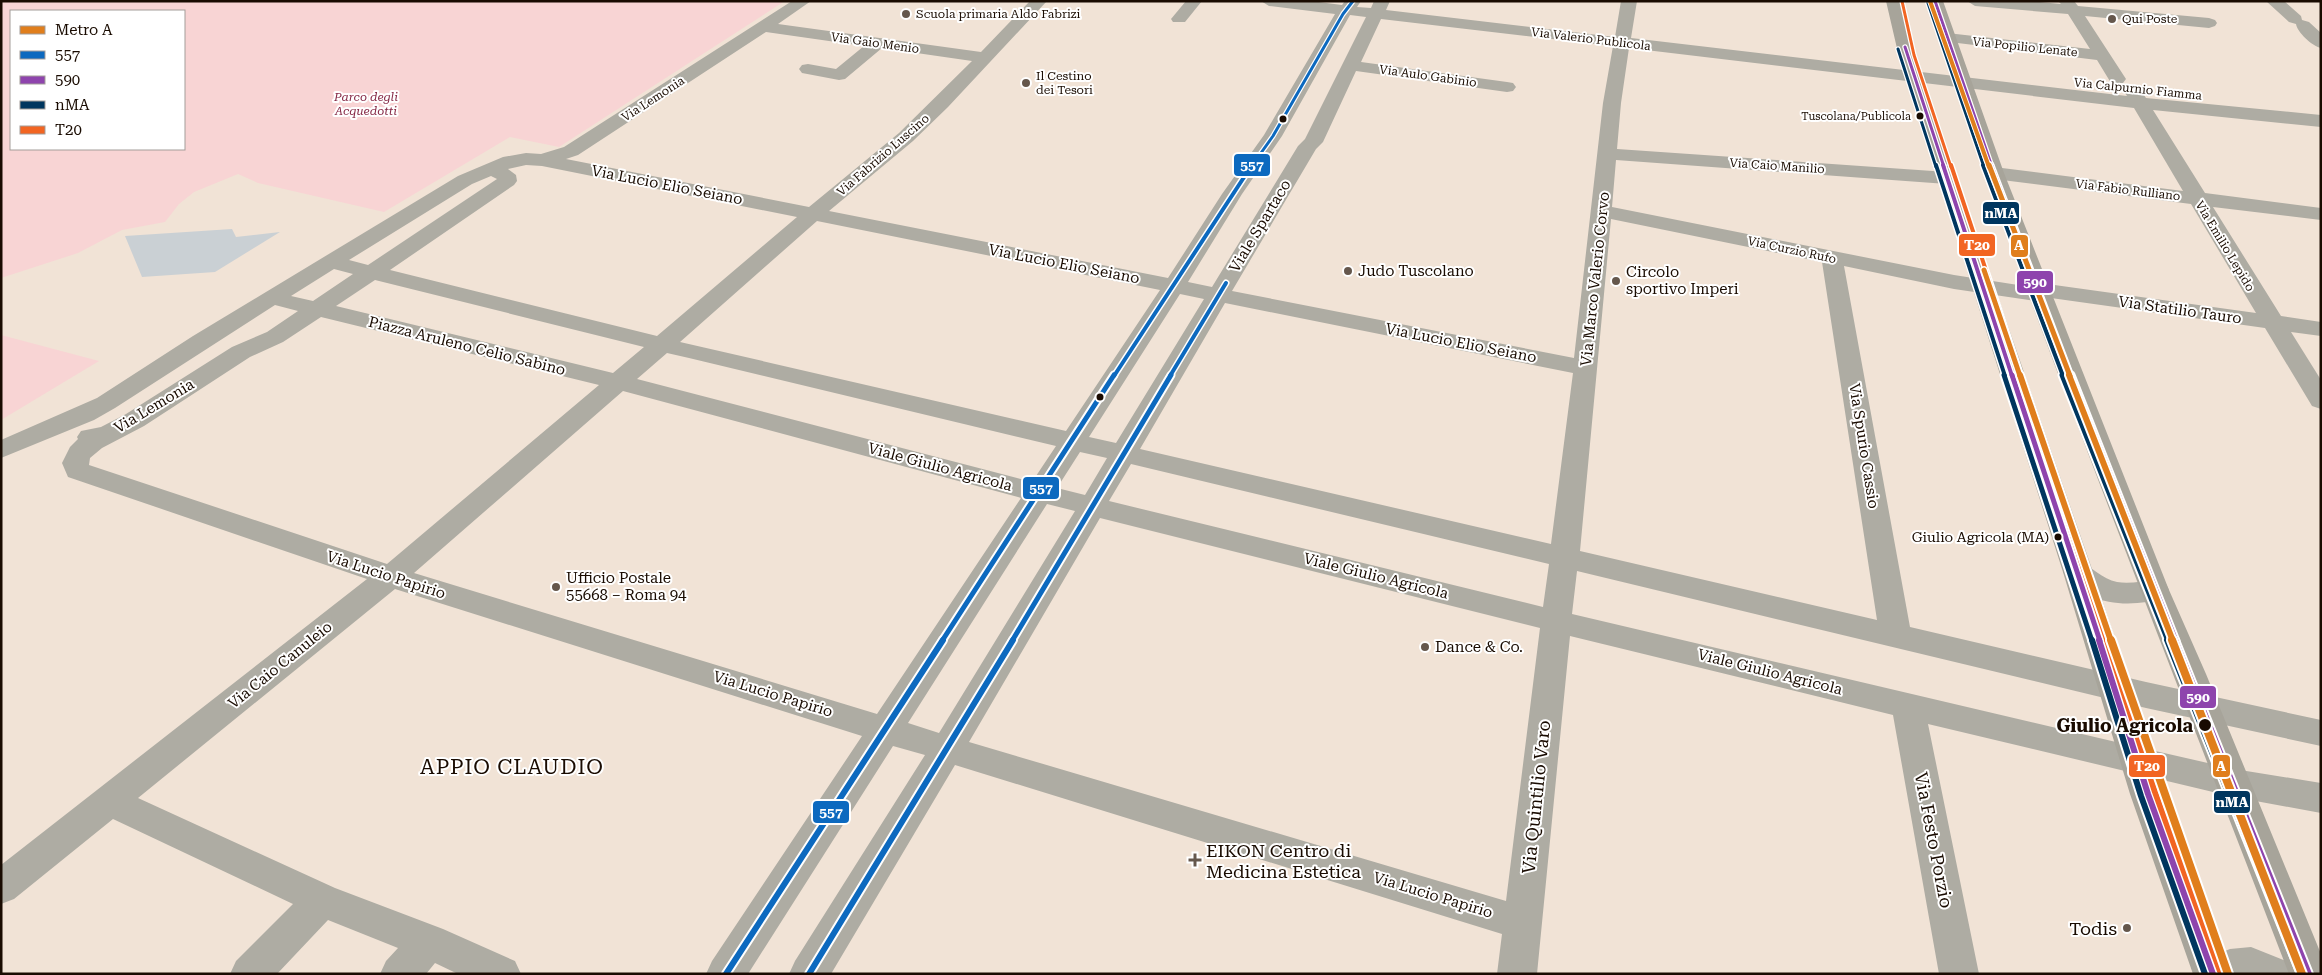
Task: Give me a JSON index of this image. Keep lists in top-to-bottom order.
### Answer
{
  "streets": {
    "street": [
      "Via Valerio Publicola",
      "Via Gaio Menio",
      "Via Popilio Lenate",
      "Via Aulo Gabinio",
      "Via Calpurnio Fiamma",
      "Via Lemonia",
      "Via Fabrizio Luscino",
      "Via Caio Manilio",
      "Via Lucio Elio Seiano",
      "Via Fabio Rulliano",
      "Viale Spartaco",
      "Via Emilio Lepido",
      "Via Curzio Rufo",
      "Via Marco Valerio Corvo",
      "Via Statilio Tauro",
      "Piazza Aruleno Celio Sabino",
      "Via Spurio Cassio",
      "Viale Giulio Agricola",
      "Via Lucio Papirio",
      "Via Caio Canuleio",
      "Via Quintilio Varo",
      "Via Festo Porzio"
    ]
  },
  "crossings": [
    ["Via Valerio Publicola", "Via Calpurnio Fiamma"],
    ["Via Valerio Publicola", "Viale Spartaco"],
    ["Via Valerio Publicola", "Via Marco Valerio Corvo"],
    ["Via Gaio Menio", "Via Lemonia"],
    ["Via Gaio Menio", "Via Fabrizio Luscino"],
    ["Via Popilio Lenate", "Via Emilio Lepido"],
    ["Via Aulo Gabinio", "Viale Spartaco"],
    ["Via Calpurnio Fiamma", "Via Emilio Lepido"],
    ["Via Lemonia", "Via Lucio Elio Seiano"],
    ["Via Lemonia", "Piazza Aruleno Celio Sabino"],
    ["Via Lemonia", "Via Lucio Papirio"],
    ["Via Fabrizio Luscino", "Via Lucio Elio Seiano"],
    ["Via Caio Manilio", "Via Marco Valerio Corvo"],
    ["Via Lucio Elio Seiano", "Viale Spartaco"],
    ["Via Lucio Elio Seiano", "Via Marco Valerio Corvo"],
    ["Via Fabio Rulliano", "Via Emilio Lepido"],
    ["Viale Spartaco", "Viale Giulio Agricola"],
    ["Viale Spartaco", "Via Lucio Papirio"],
    ["Via Emilio Lepido", "Via Statilio Tauro"],
    ["Via Curzio Rufo", "Via Marco Valerio Corvo"],
    ["Via Curzio Rufo", "Via Statilio Tauro"],
    ["Via Curzio Rufo", "Via Spurio Cassio"],
    ["Via Marco Valerio Corvo", "Viale Giulio Agricola"],
    ["Via Marco Valerio Corvo", "Via Quintilio Varo"],
    ["Piazza Aruleno Celio Sabino", "Viale Giulio Agricola"],
    ["Piazza Aruleno Celio Sabino", "Via Caio Canuleio"],
    ["Viale Giulio Agricola", "Via Caio Canuleio"],
    ["Viale Giulio Agricola", "Via Quintilio Varo"],
    ["Viale Giulio Agricola", "Via Festo Porzio"],
    ["Via Lucio Papirio", "Via Caio Canuleio"],
    ["Via Lucio Papirio", "Via Quintilio Varo"]
  ],
  "districts": ["APPIO CLAUDIO"],
  "parks": ["Parco degli Acquedotti"],
  "places": {
    "other": [
      "Scuola primaria Aldo Fabrizi",
      "Qui Poste",
      "Il Cestino dei Tesori",
      "Tuscolana/Publicola",
      "Judo Tuscolano",
      "Circolo sportivo Imperi",
      "Giulio Agricola (MA)",
      "Ufficio Postale 55668 – Roma 94",
      "Dance & Co.",
      "Giulio Agricola",
      "Todis"
    ],
    "health": ["EIKON Centro di Medicina Estetica"]
  },
  "lines": [
    "metro line A",
    "transit line 557",
    "transit line 590",
    "transit line T20",
    "transit line nMA"
  ],
  "legend": [
    "Metro A",
    "557",
    "590",
    "nMA",
    "T20"
  ]
}
